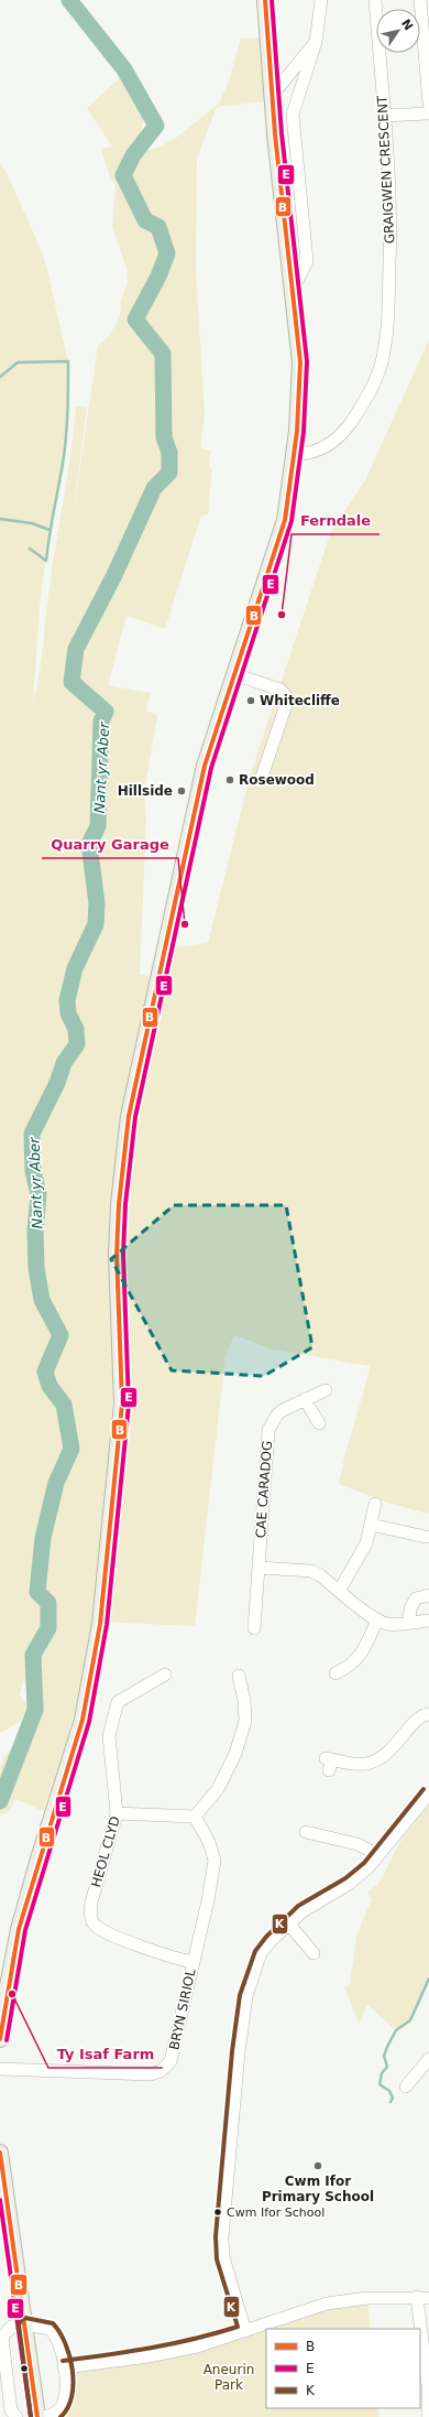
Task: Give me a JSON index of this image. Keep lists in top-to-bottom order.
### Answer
{
  "streets": {
    "street": [
      "GRAIGWEN CRESCENT",
      "CAE CARADOG",
      "HEOL CLYD",
      "BRYN SIRIOL"
    ]
  },
  "crossings": [
    ["HEOL CLYD", "BRYN SIRIOL"]
  ],
  "water": ["Nant yr Aber"],
  "parks": ["Aneurin Park"],
  "places": [
    "Ferndale",
    "Whitecliffe",
    "Rosewood",
    "Hillside",
    "Quarry Garage",
    "Ty Isaf Farm",
    "Cwm Ifor Primary School",
    "Cwm Ifor School"
  ],
  "lines": ["transit line B", "transit line E", "transit line K"],
  "legend": ["B", "E", "K"],
  "north": "top right"
}
